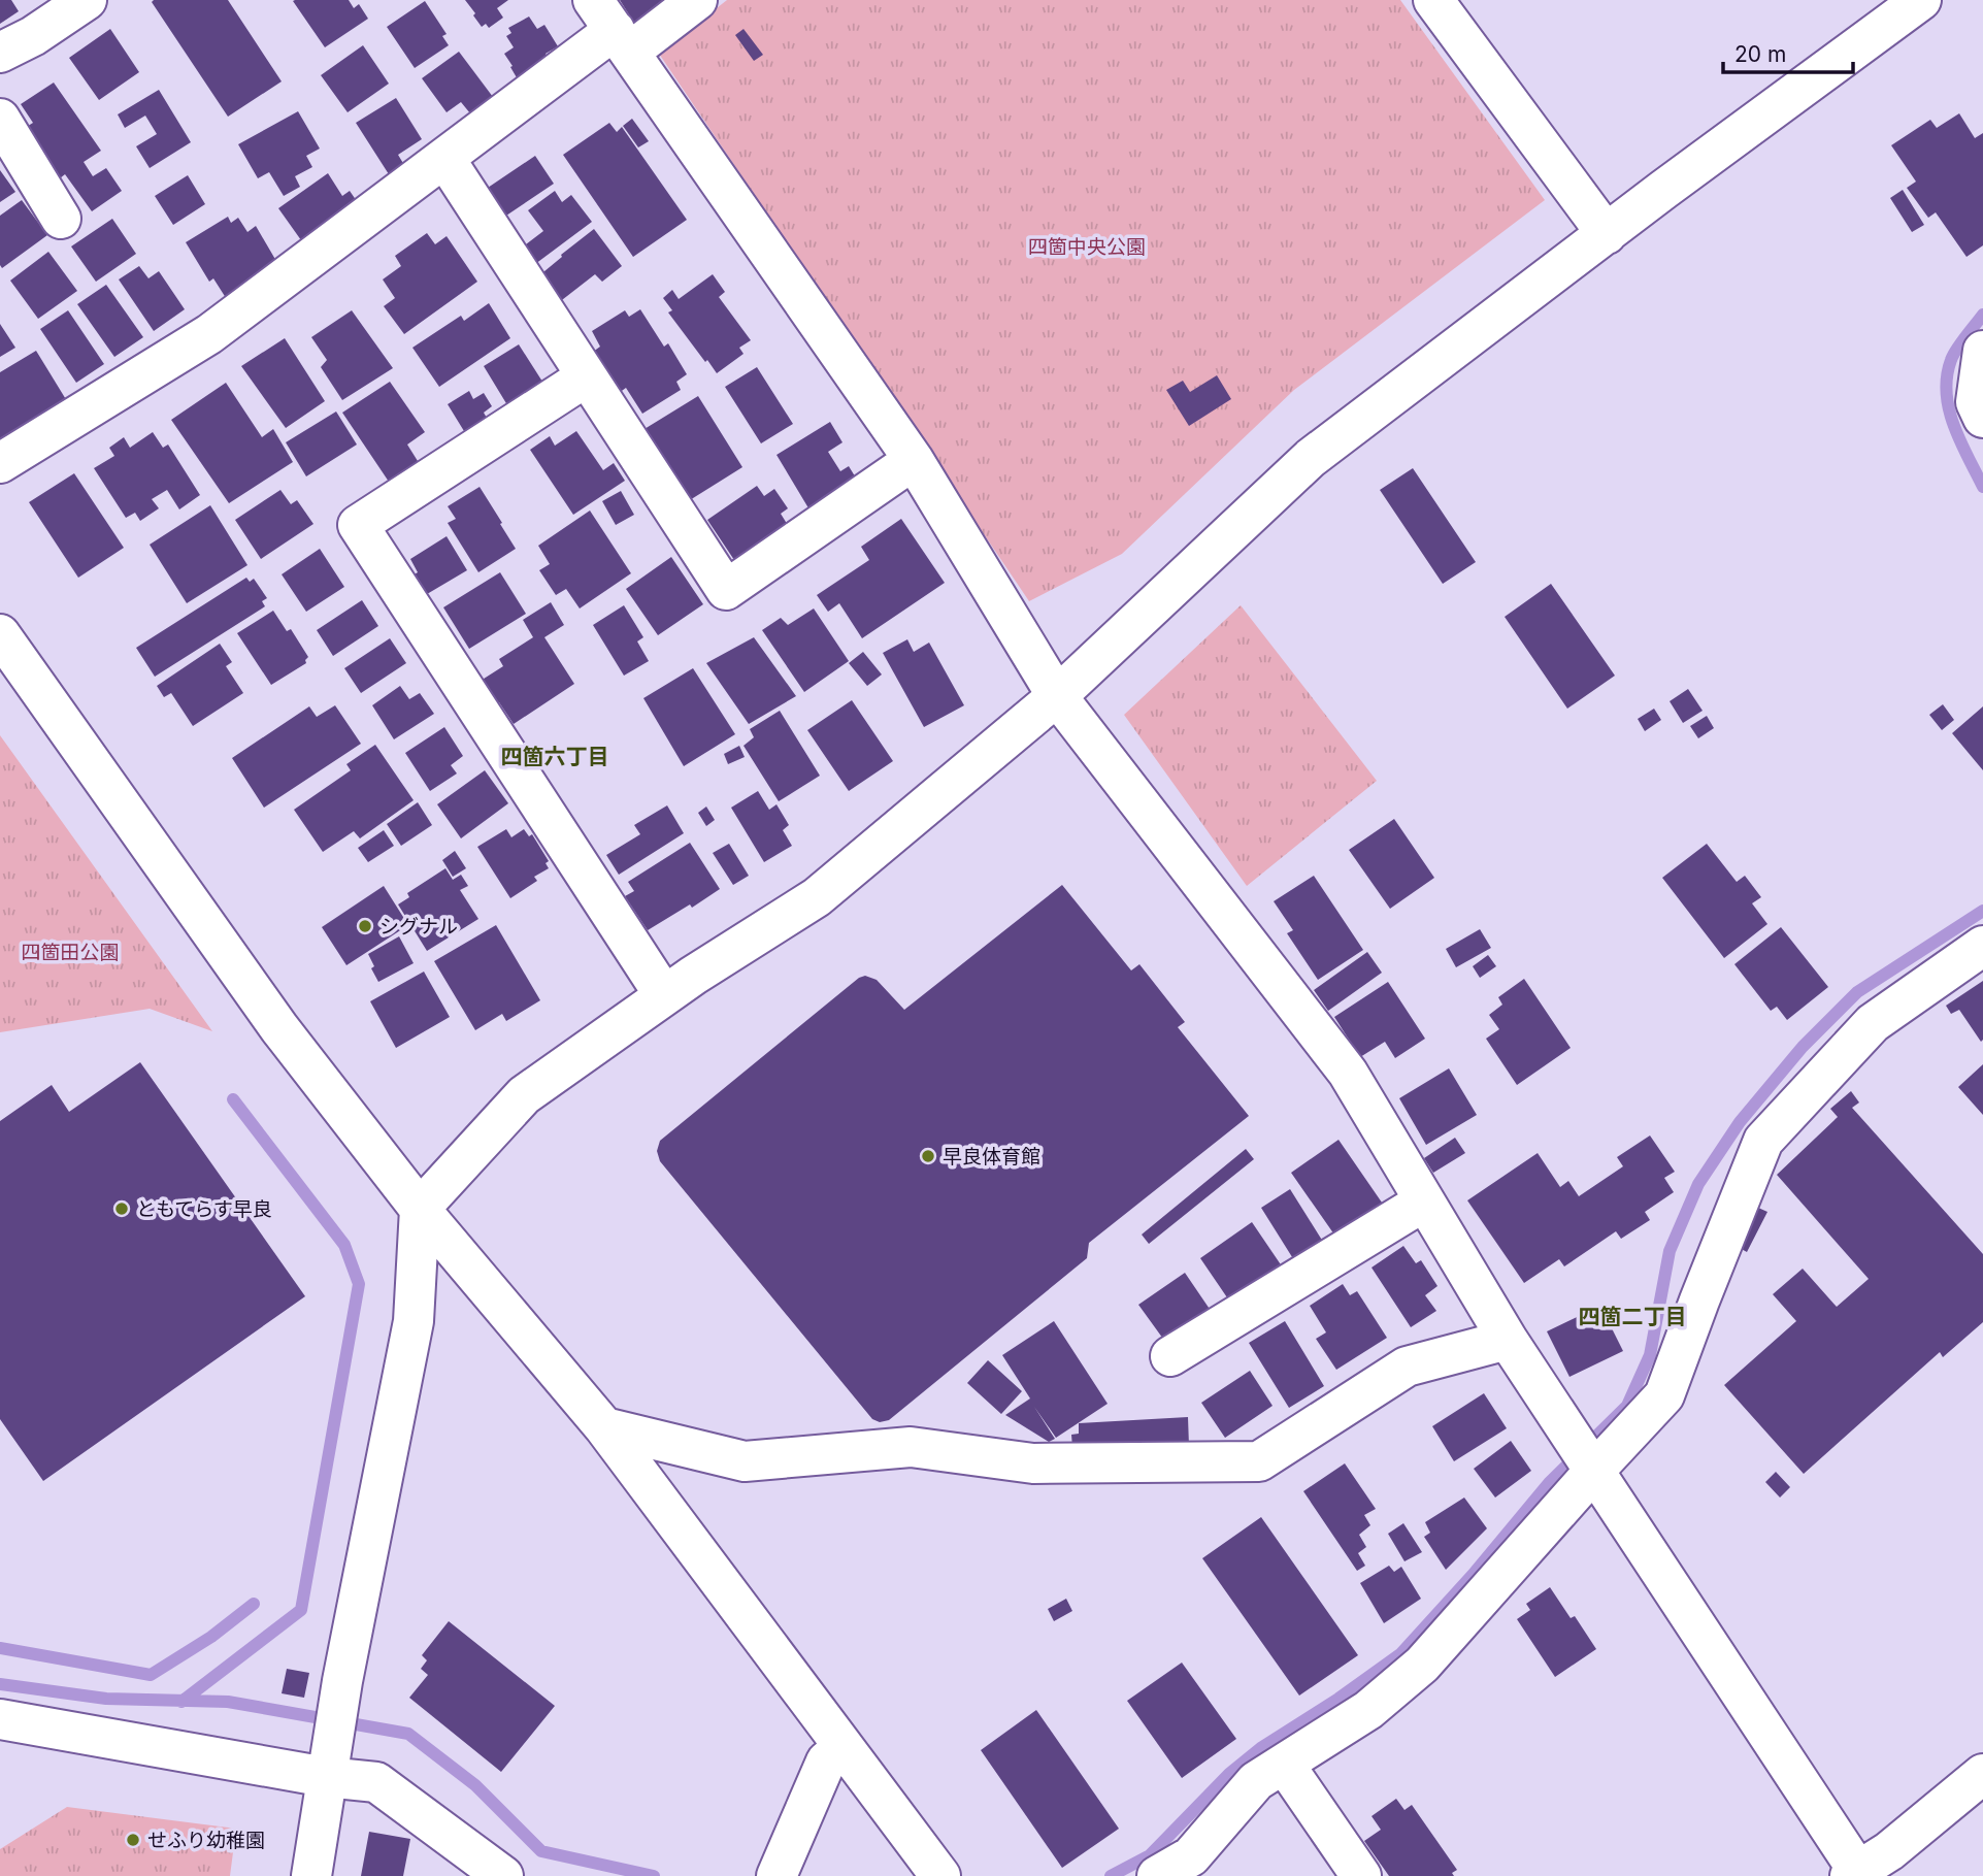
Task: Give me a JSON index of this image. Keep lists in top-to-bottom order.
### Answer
{
  "districts": ["四箇六丁目", "四箇二丁目"],
  "parks": ["四箇中央公園", "四箇田公園"],
  "places": [
    "シグナル",
    "早良体育館",
    "ともてらす早良",
    "せふり幼稚園"
  ],
  "scale_bar": "20 m"
}
